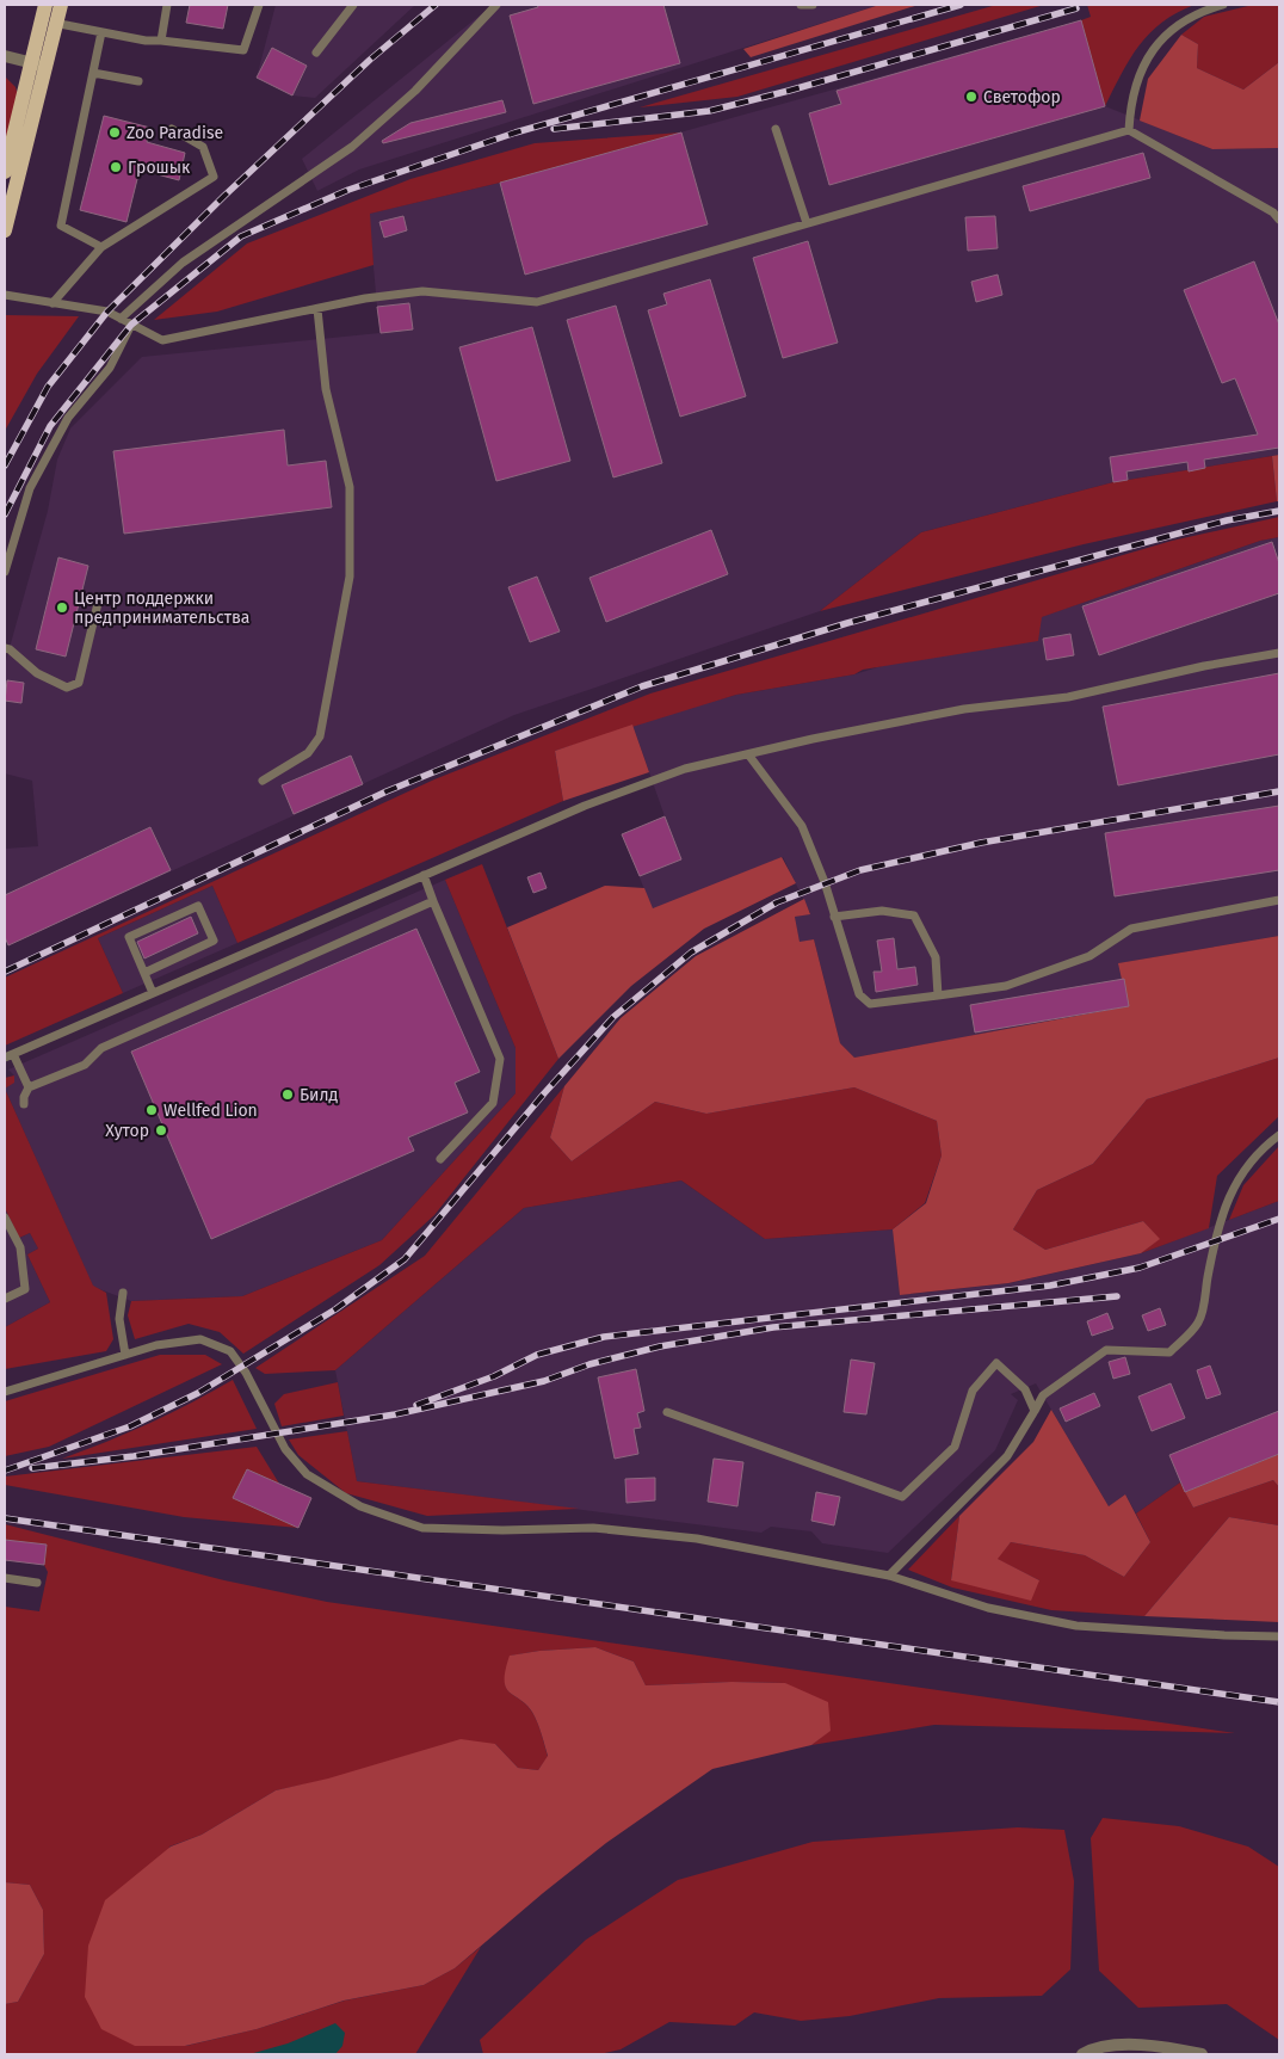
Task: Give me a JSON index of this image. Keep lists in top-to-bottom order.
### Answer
{
  "places": [
    "Светофор",
    "Zoo Paradise",
    "Грошык",
    "Центр поддержки предпринимательства",
    "Билд",
    "Wellfed Lion",
    "Хутор"
  ]
}
